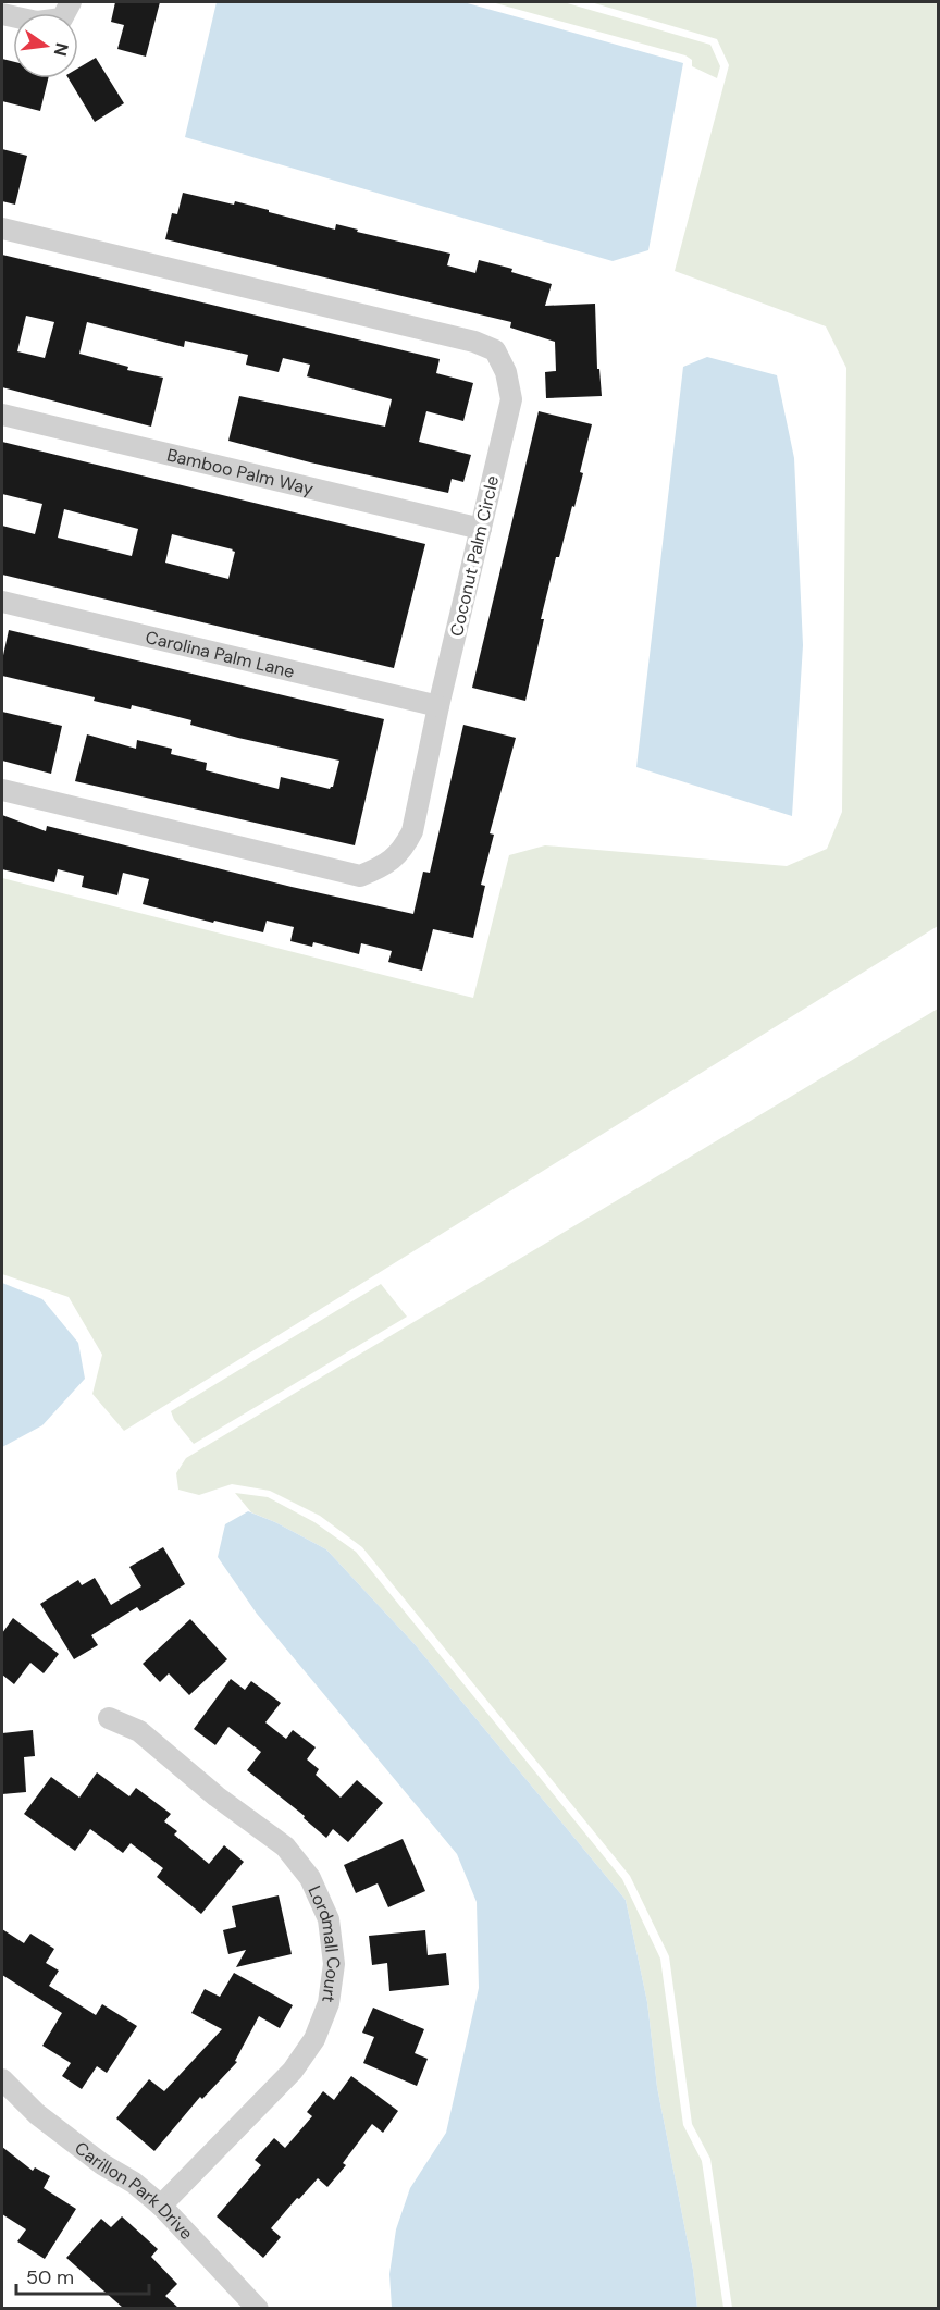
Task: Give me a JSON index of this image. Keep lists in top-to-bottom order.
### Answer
{
  "streets": {
    "street": [
      "Bamboo Palm Way",
      "Coconut Palm Circle",
      "Carolina Palm Lane",
      "Lordmall Court",
      "Carillon Park Drive"
    ]
  },
  "crossings": [
    ["Bamboo Palm Way", "Coconut Palm Circle"],
    ["Coconut Palm Circle", "Carolina Palm Lane"],
    ["Lordmall Court", "Carillon Park Drive"]
  ],
  "scale_bar": "50 m",
  "north": "right"
}
